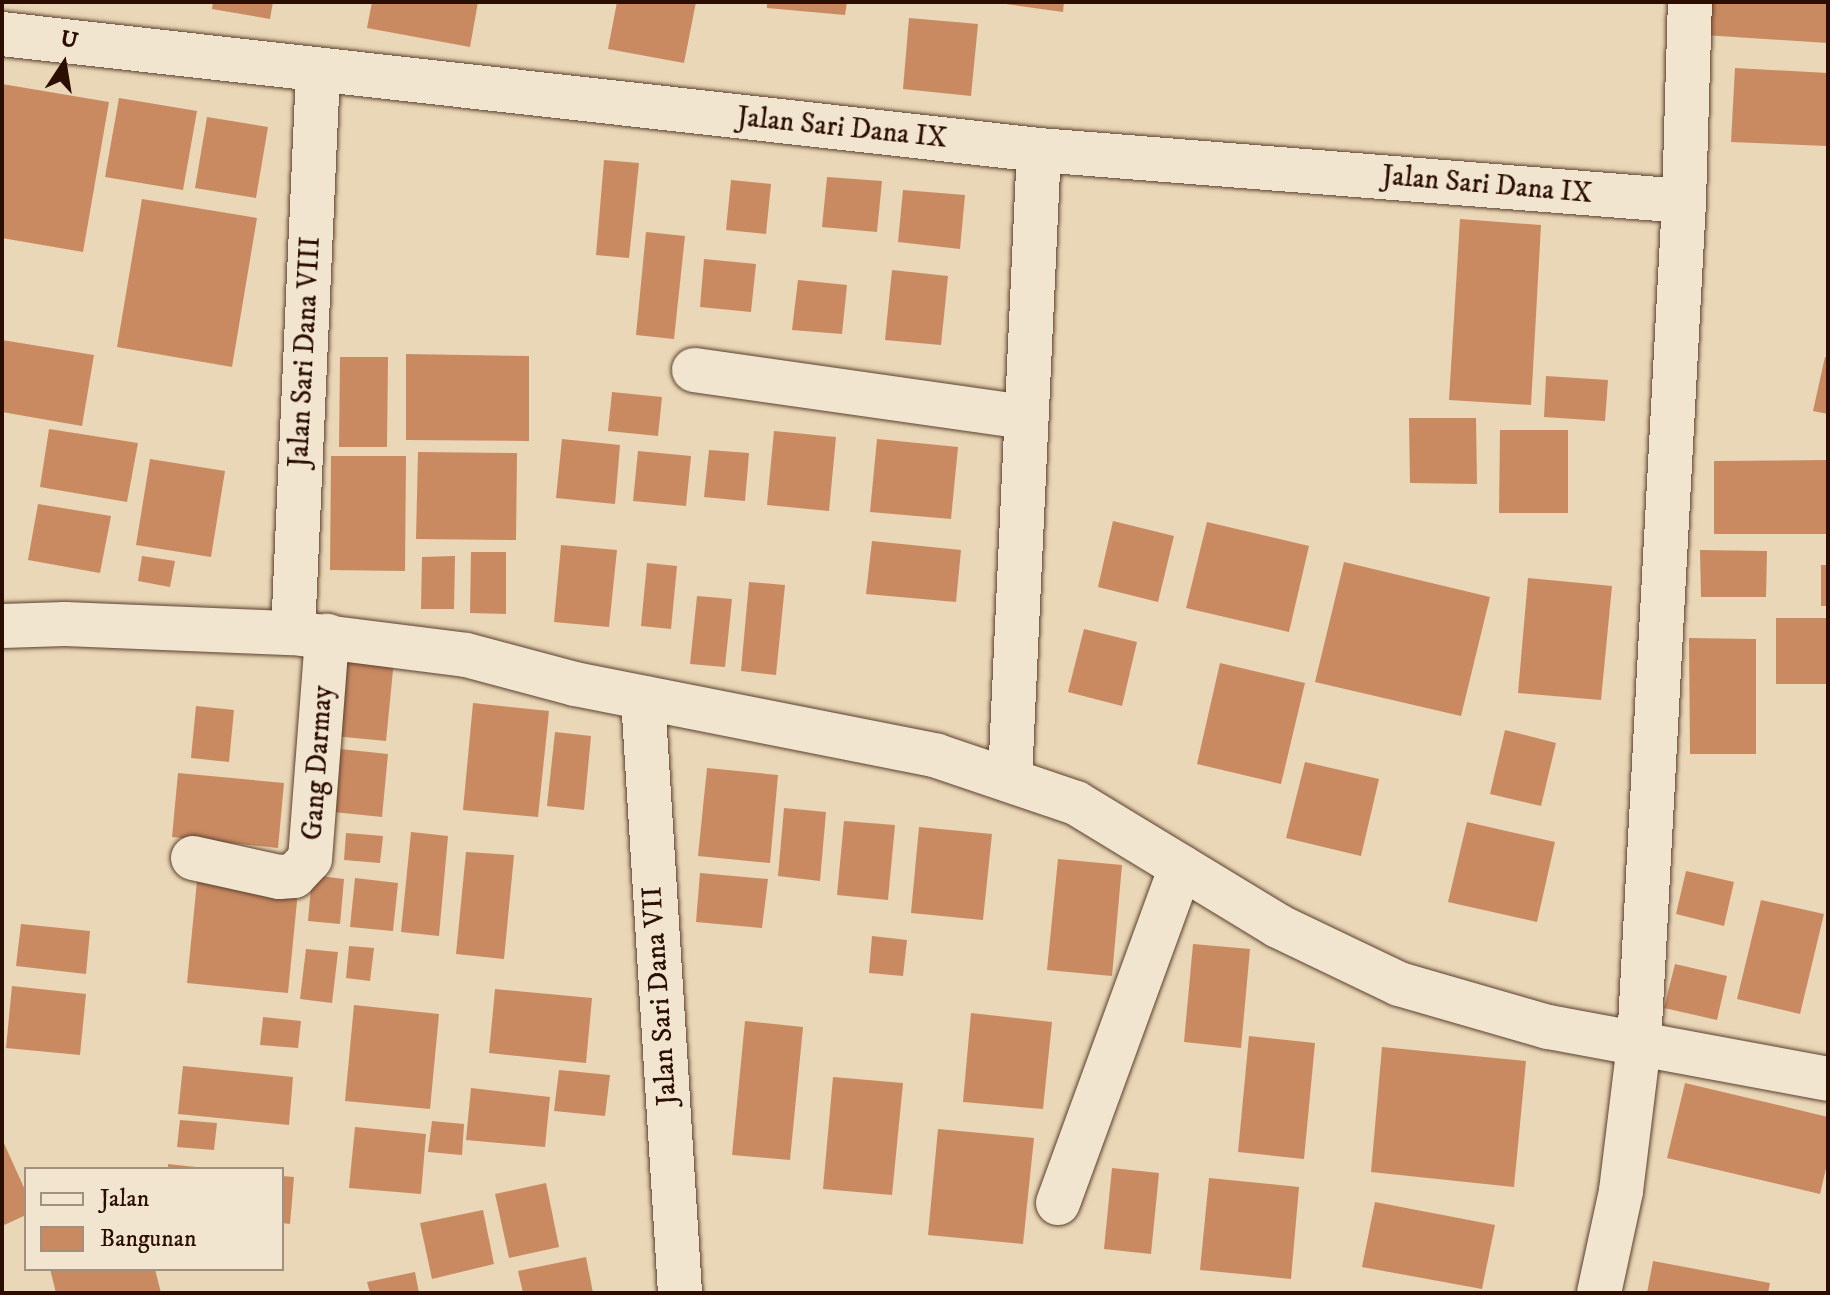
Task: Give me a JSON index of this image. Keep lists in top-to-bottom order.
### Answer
{
  "streets": {
    "street": [
      "Jalan Sari Dana IX",
      "Jalan Sari Dana VIII",
      "Gang Darmay",
      "Jalan Sari Dana VII"
    ]
  },
  "crossings": [
    ["Jalan Sari Dana IX", "Jalan Sari Dana VIII"],
    ["Jalan Sari Dana VIII", "Gang Darmay"]
  ],
  "legend": ["Jalan", "Bangunan"],
  "north": "top"
}
